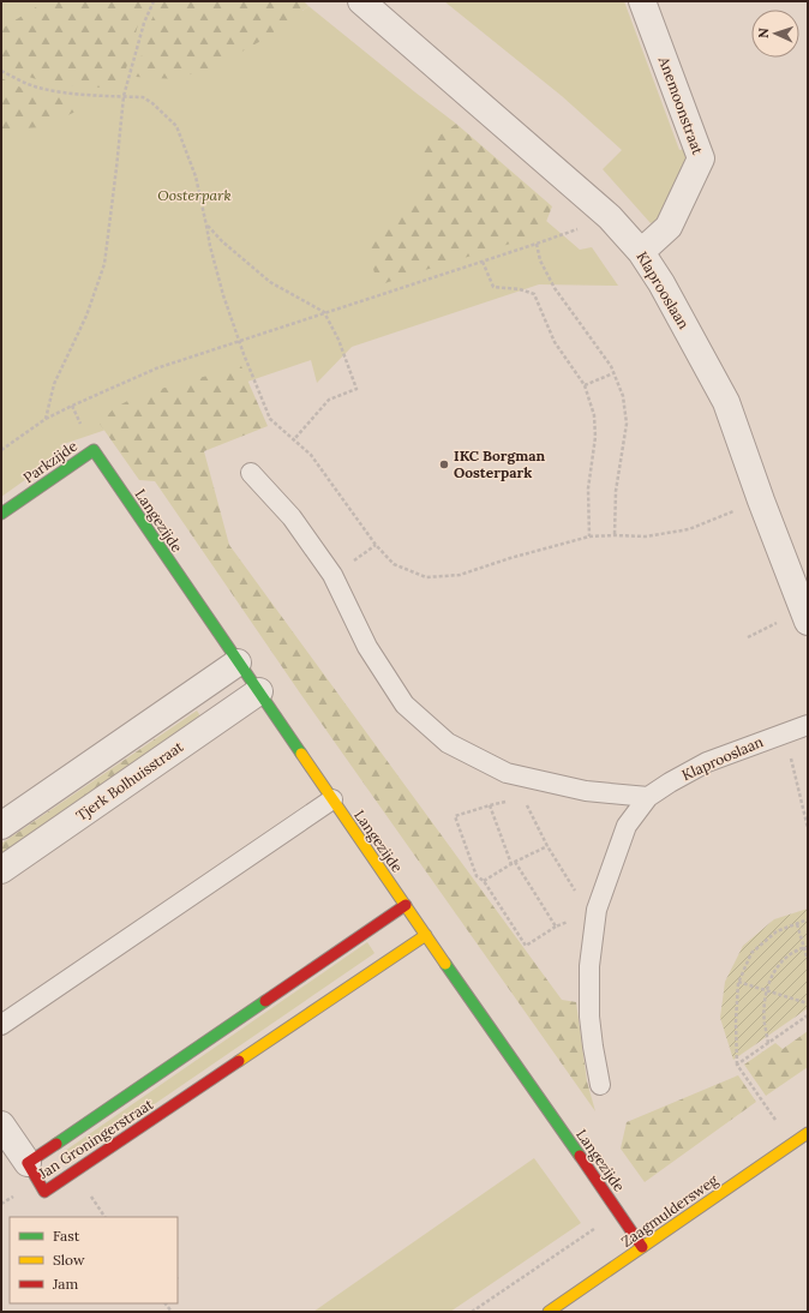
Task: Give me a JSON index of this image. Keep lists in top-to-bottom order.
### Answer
{
  "streets": {
    "street": [
      "Anemoonstraat",
      "Klaprooslaan",
      "Parkzijde",
      "Langezijde",
      "Tjerk Bolhuisstraat",
      "Jan Groningerstraat",
      "Zaagmuldersweg"
    ]
  },
  "crossings": [
    ["Anemoonstraat", "Klaprooslaan"],
    ["Parkzijde", "Langezijde"],
    ["Langezijde", "Tjerk Bolhuisstraat"],
    ["Langezijde", "Jan Groningerstraat"],
    ["Langezijde", "Zaagmuldersweg"]
  ],
  "parks": ["Oosterpark"],
  "places": ["IKC Borgman Oosterpark"],
  "legend": ["Fast", "Slow", "Jam"],
  "north": "left"
}
